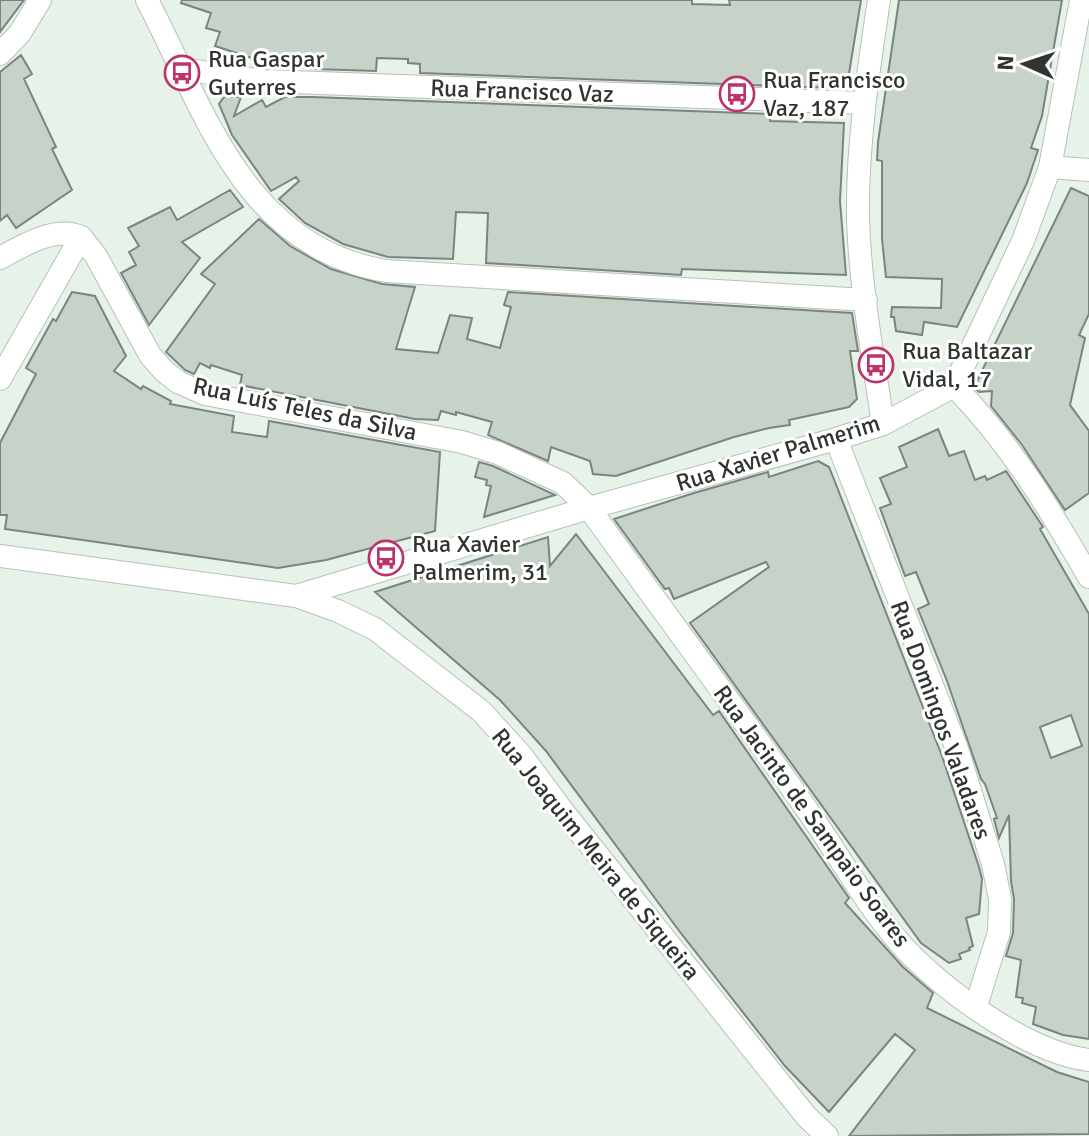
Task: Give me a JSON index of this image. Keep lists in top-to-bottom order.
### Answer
{
  "streets": {
    "street": [
      "Rua Francisco Vaz",
      "Rua Luís Teles da Silva",
      "Rua Xavier Palmerim",
      "Rua Domingos Valadares",
      "Rua Jacinto de Sampaio Soares",
      "Rua Joaquim Meira de Siqueira"
    ]
  },
  "crossings": [
    ["Rua Luís Teles da Silva", "Rua Xavier Palmerim"],
    ["Rua Luís Teles da Silva", "Rua Jacinto de Sampaio Soares"],
    ["Rua Xavier Palmerim", "Rua Domingos Valadares"],
    ["Rua Xavier Palmerim", "Rua Jacinto de Sampaio Soares"],
    ["Rua Xavier Palmerim", "Rua Joaquim Meira de Siqueira"],
    ["Rua Domingos Valadares", "Rua Jacinto de Sampaio Soares"]
  ],
  "places": {
    "bus stop": [
      "Rua Gaspar Guterres",
      "Rua Francisco Vaz, 187",
      "Rua Baltazar Vidal, 17",
      "Rua Xavier Palmerim, 31"
    ]
  },
  "north": "left"
}
